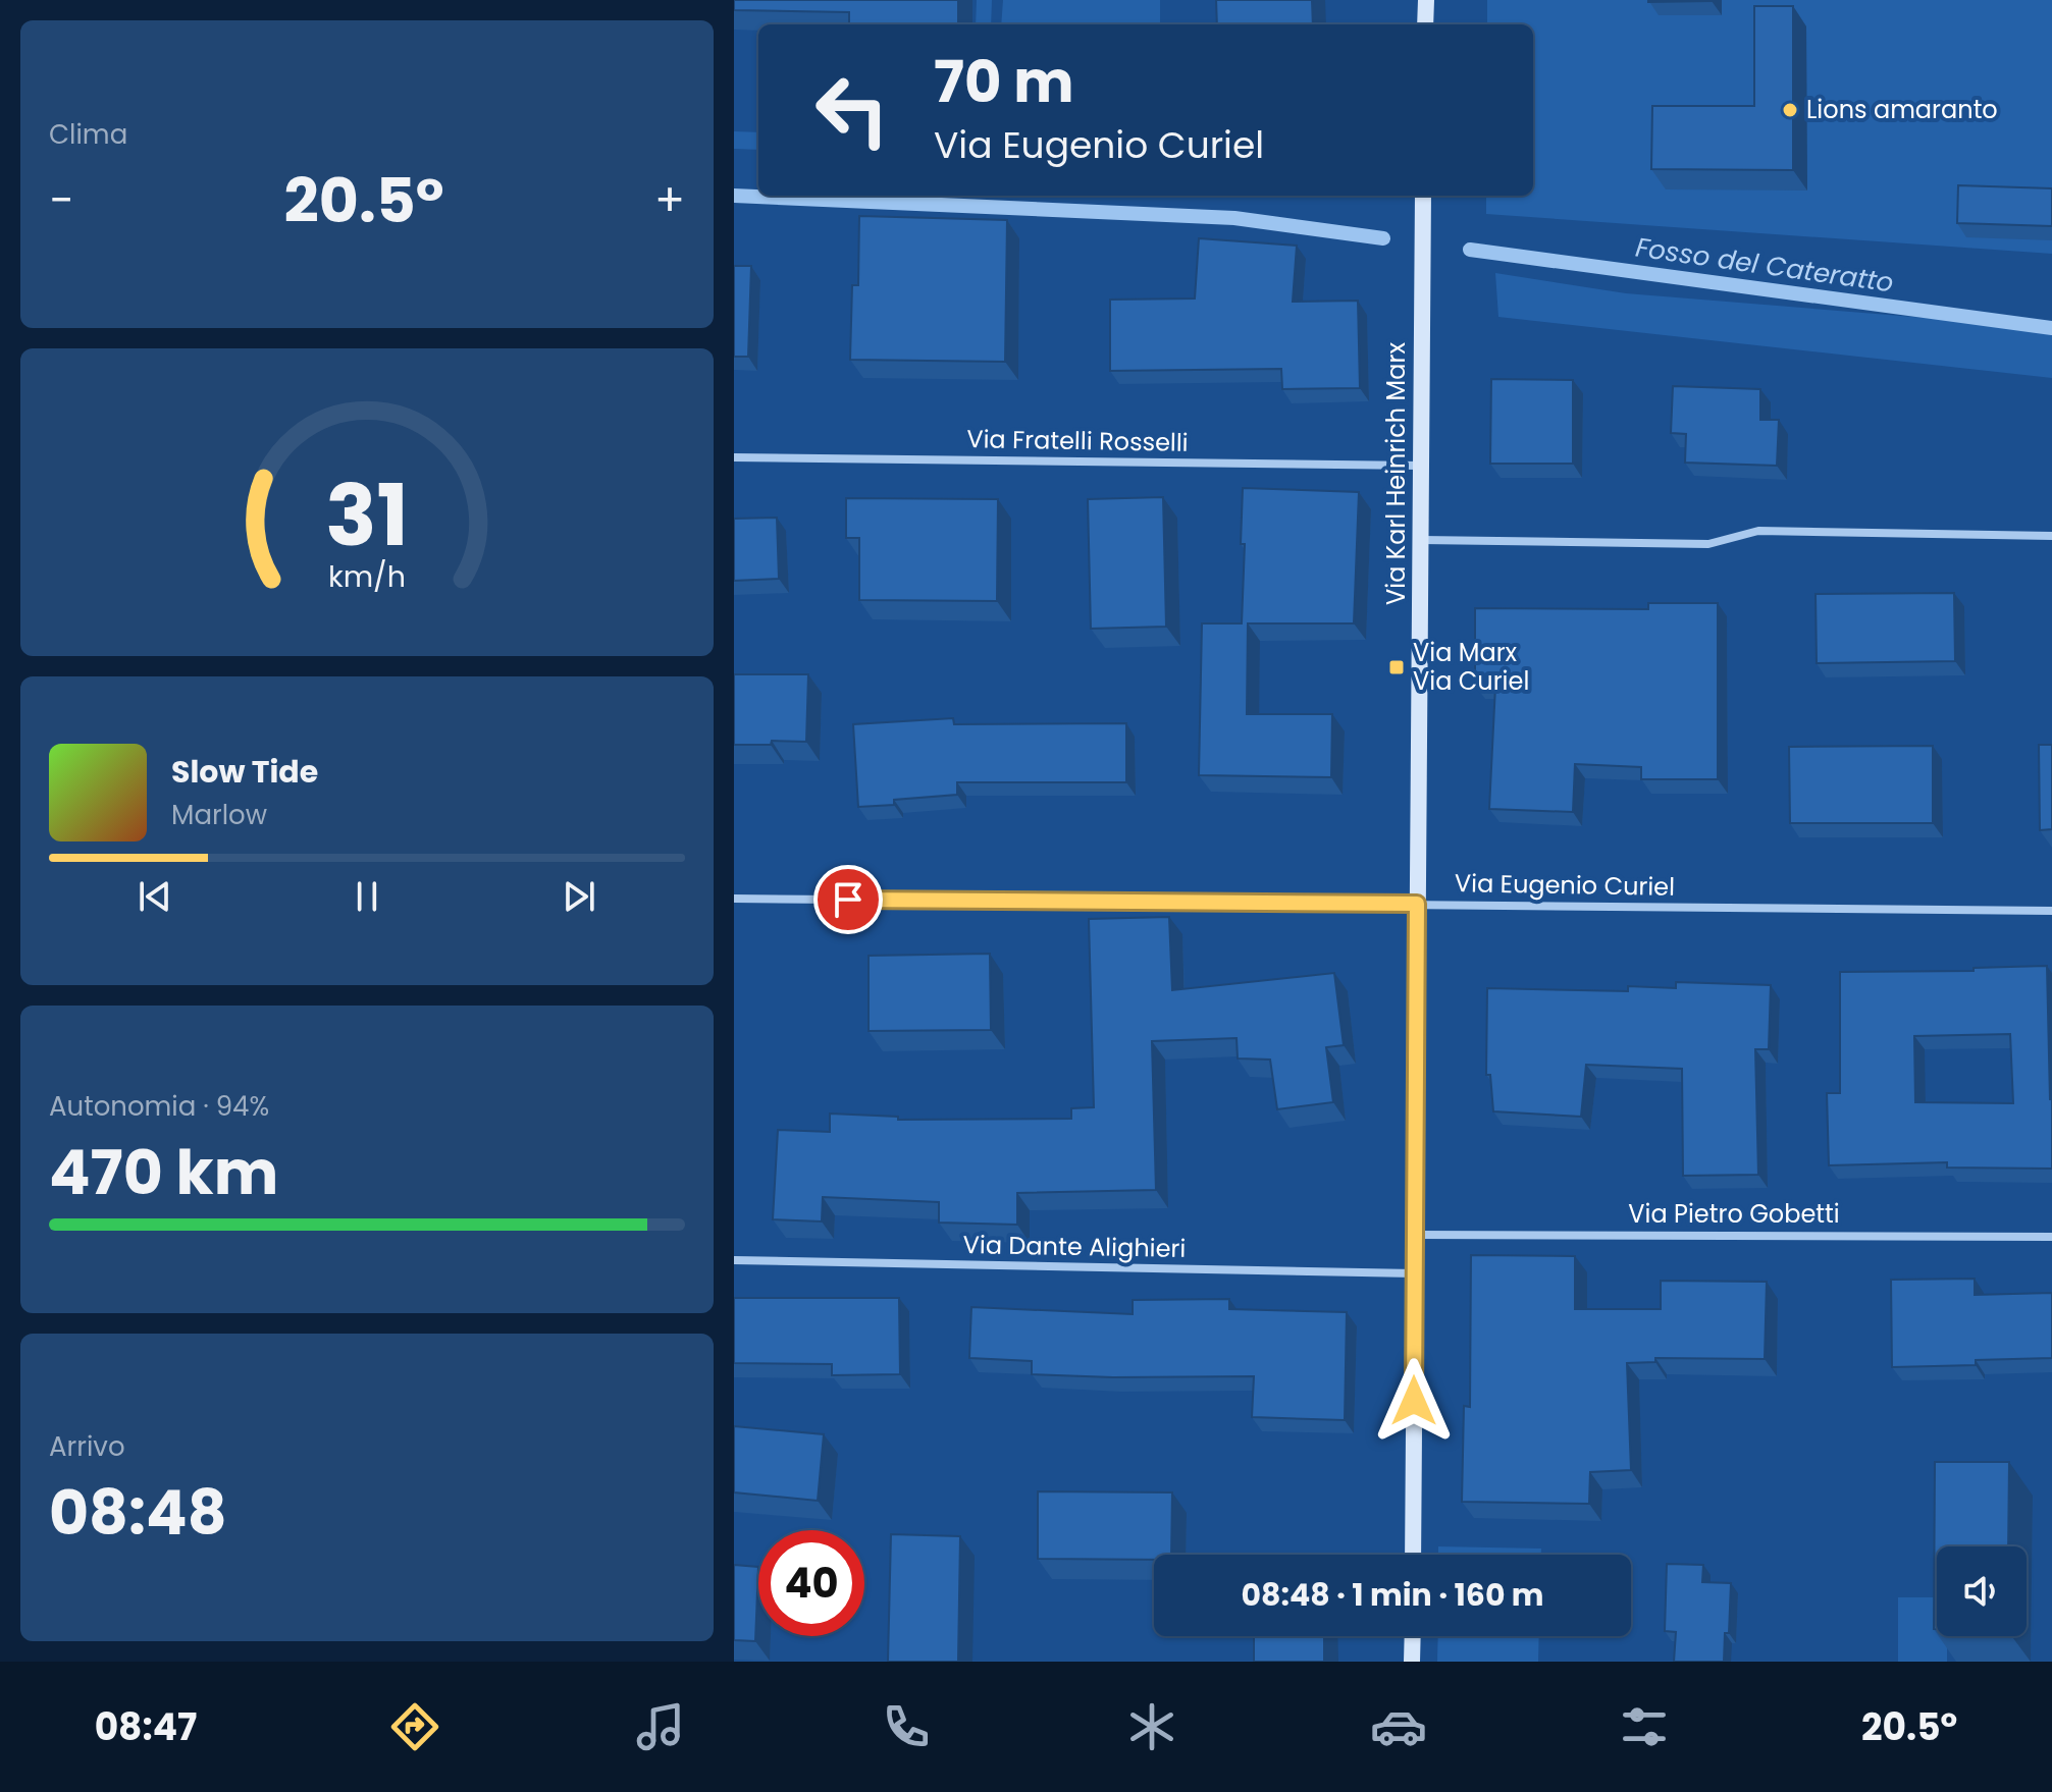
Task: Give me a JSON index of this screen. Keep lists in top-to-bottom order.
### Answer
{
  "streets": {
    "street": [
      "Via Fratelli Rosselli",
      "Via Karl Heinrich Marx",
      "Via Eugenio Curiel",
      "Via Pietro Gobetti",
      "Via Dante Alighieri"
    ]
  },
  "crossings": [
    ["Via Fratelli Rosselli", "Via Karl Heinrich Marx"],
    ["Via Karl Heinrich Marx", "Via Eugenio Curiel"],
    ["Via Karl Heinrich Marx", "Via Pietro Gobetti"],
    ["Via Karl Heinrich Marx", "Via Dante Alighieri"]
  ],
  "water": ["Fosso del Cateratto"],
  "places": {
    "other": ["Lions amaranto"],
    "transit": ["Via Marx Via Curiel"]
  },
  "page": {
    "tile": [
      "Clima",
      ["Autonomia · 94%", "470 km"],
      ["Arrivo", "08:48"]
    ],
    "turn": ["70 m", "Via Eugenio Curiel"],
    "heat": ["−", "20.5°", "+"],
    "song": ["Slow Tide", "Marlow"],
    "limit": "40",
    "trip": "08:48 · 1 min · 160 m",
    "tabs": ["08:47", "20.5°"],
    "gauge": ["31", "km/h"]
  }
}
